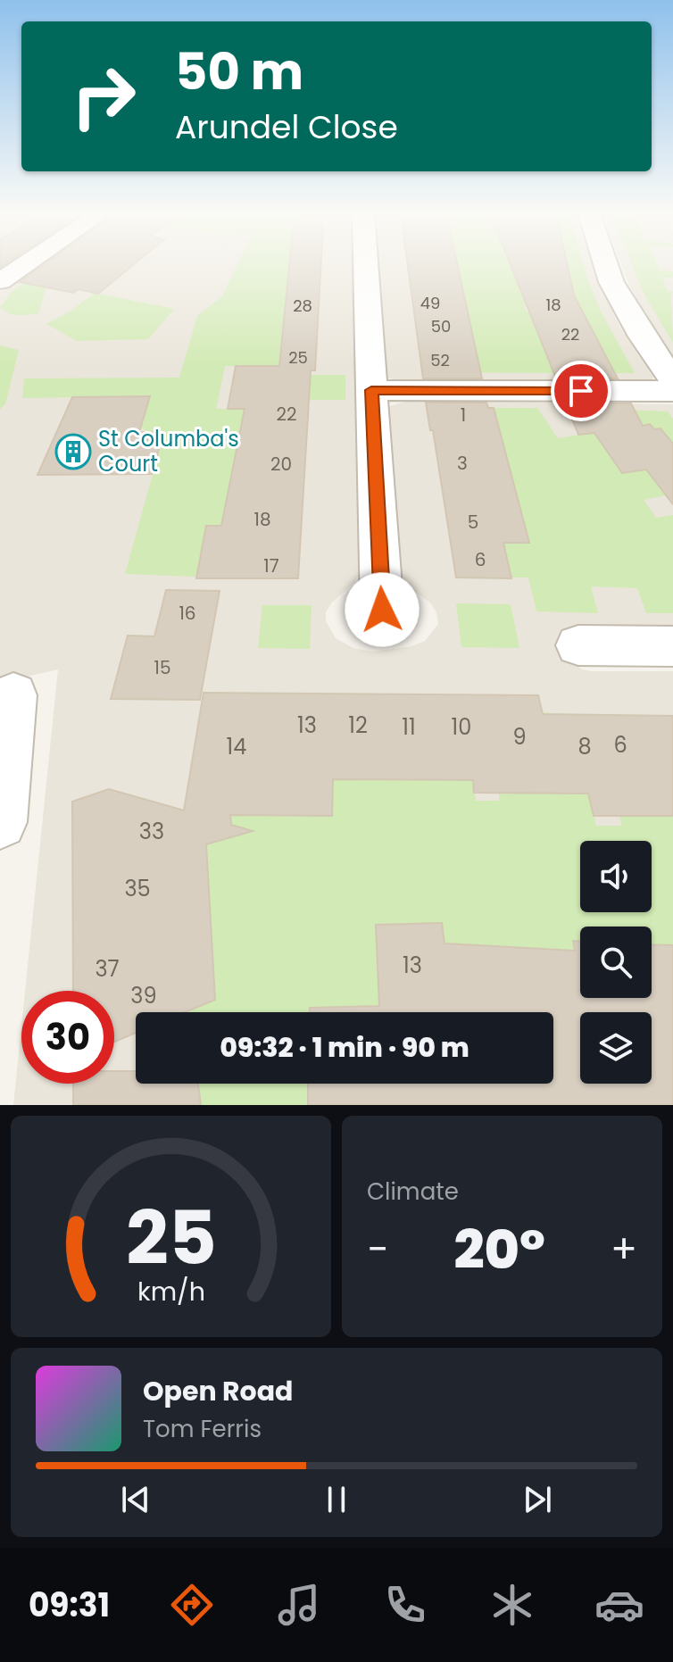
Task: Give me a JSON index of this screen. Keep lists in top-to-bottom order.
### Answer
{
  "places": {
    "building": ["St Columba's Court"]
  },
  "house_numbers": [
    "49",
    "18",
    "28",
    "50",
    "22",
    "25",
    "52",
    "22",
    "1",
    "3",
    "20",
    "18",
    "5",
    "6",
    "17",
    "16",
    "15",
    "13",
    "12",
    "11",
    "10",
    "9",
    "6",
    "14",
    "8",
    "33",
    "35",
    "13",
    "37",
    "39"
  ],
  "page": {
    "turn": ["50 m", "Arundel Close"],
    "limit": "30",
    "trip": "09:32 · 1 min · 90 m",
    "tile": "Climate",
    "heat": ["−", "20°", "+"],
    "song": ["Open Road", "Tom Ferris"],
    "tabs": "09:31",
    "gauge": ["25", "km/h"]
  }
}
